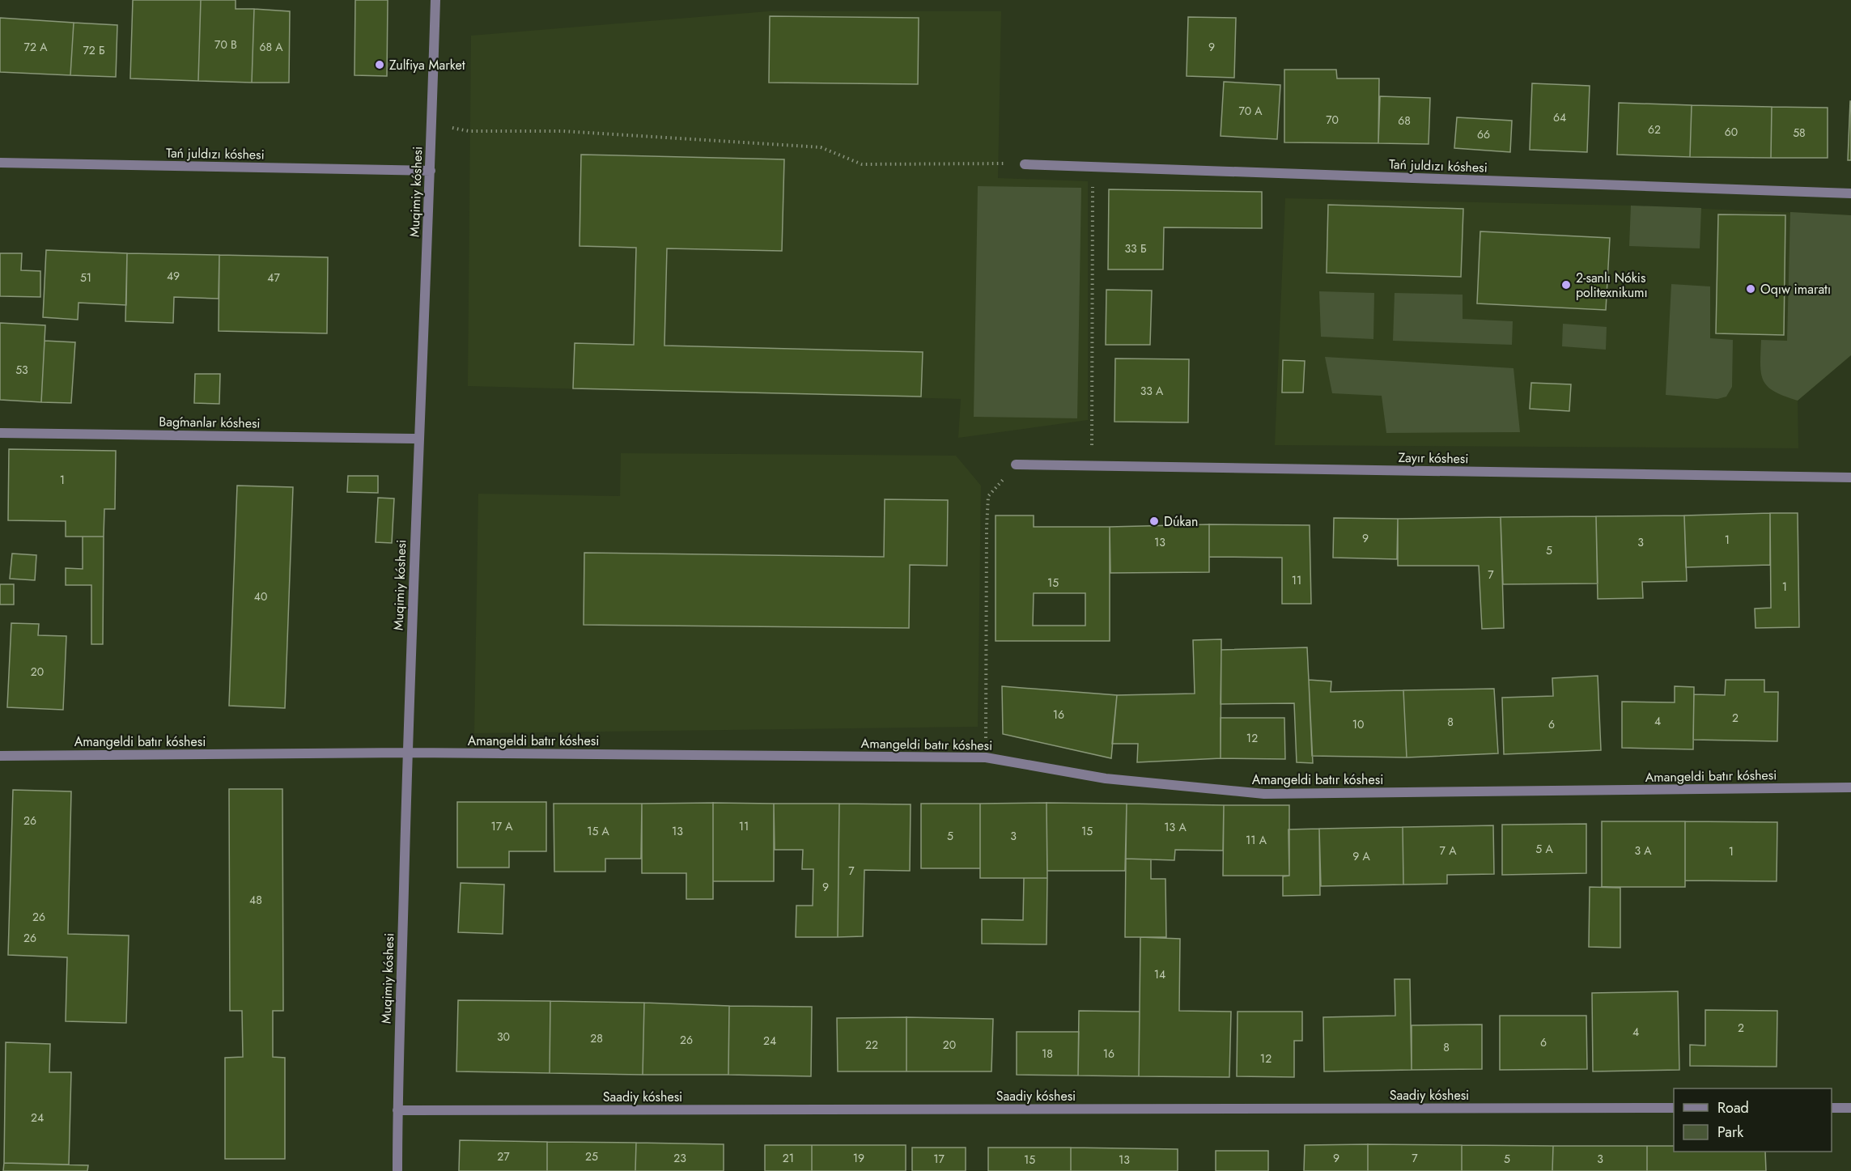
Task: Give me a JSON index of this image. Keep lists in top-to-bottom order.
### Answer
{
  "streets": {
    "street": [
      "Tań juldızı kóshesi",
      "Muqimiy kóshesi",
      "Baǵmanlar kóshesi",
      "Zayır kóshesi",
      "Amangeldi batır kóshesi",
      "Saadiy kóshesi"
    ]
  },
  "crossings": [
    ["Tań juldızı kóshesi", "Muqimiy kóshesi"],
    ["Muqimiy kóshesi", "Baǵmanlar kóshesi"],
    ["Muqimiy kóshesi", "Amangeldi batır kóshesi"],
    ["Muqimiy kóshesi", "Saadiy kóshesi"]
  ],
  "places": [
    "Zulfiya Market",
    "2-sanlı Nókis politexnikumı",
    "Oqıw imaratı",
    "Dúkan"
  ],
  "house_numbers": [
    "70 В",
    "72 А",
    "68 А",
    "9",
    "72 Б",
    "70 А",
    "64",
    "70",
    "68",
    "62",
    "60",
    "58",
    "66",
    "33 Б",
    "49",
    "51",
    "47",
    "53",
    "33 А",
    "1",
    "9",
    "1",
    "13",
    "3",
    "5",
    "7",
    "11",
    "15",
    "1",
    "40",
    "20",
    "16",
    "2",
    "4",
    "8",
    "10",
    "6",
    "12",
    "26",
    "17 А",
    "11",
    "13 А",
    "15 А",
    "13",
    "15",
    "5",
    "3",
    "11 А",
    "5 А",
    "7 А",
    "3 А",
    "1",
    "9 А",
    "7",
    "9",
    "48",
    "26",
    "26",
    "14",
    "2",
    "4",
    "30",
    "28",
    "26",
    "24",
    "6",
    "22",
    "20",
    "8",
    "18",
    "16",
    "12",
    "24",
    "27",
    "25",
    "23",
    "21",
    "19",
    "9",
    "7",
    "17",
    "5",
    "3",
    "15",
    "13"
  ],
  "legend": ["Road", "Park"]
}
